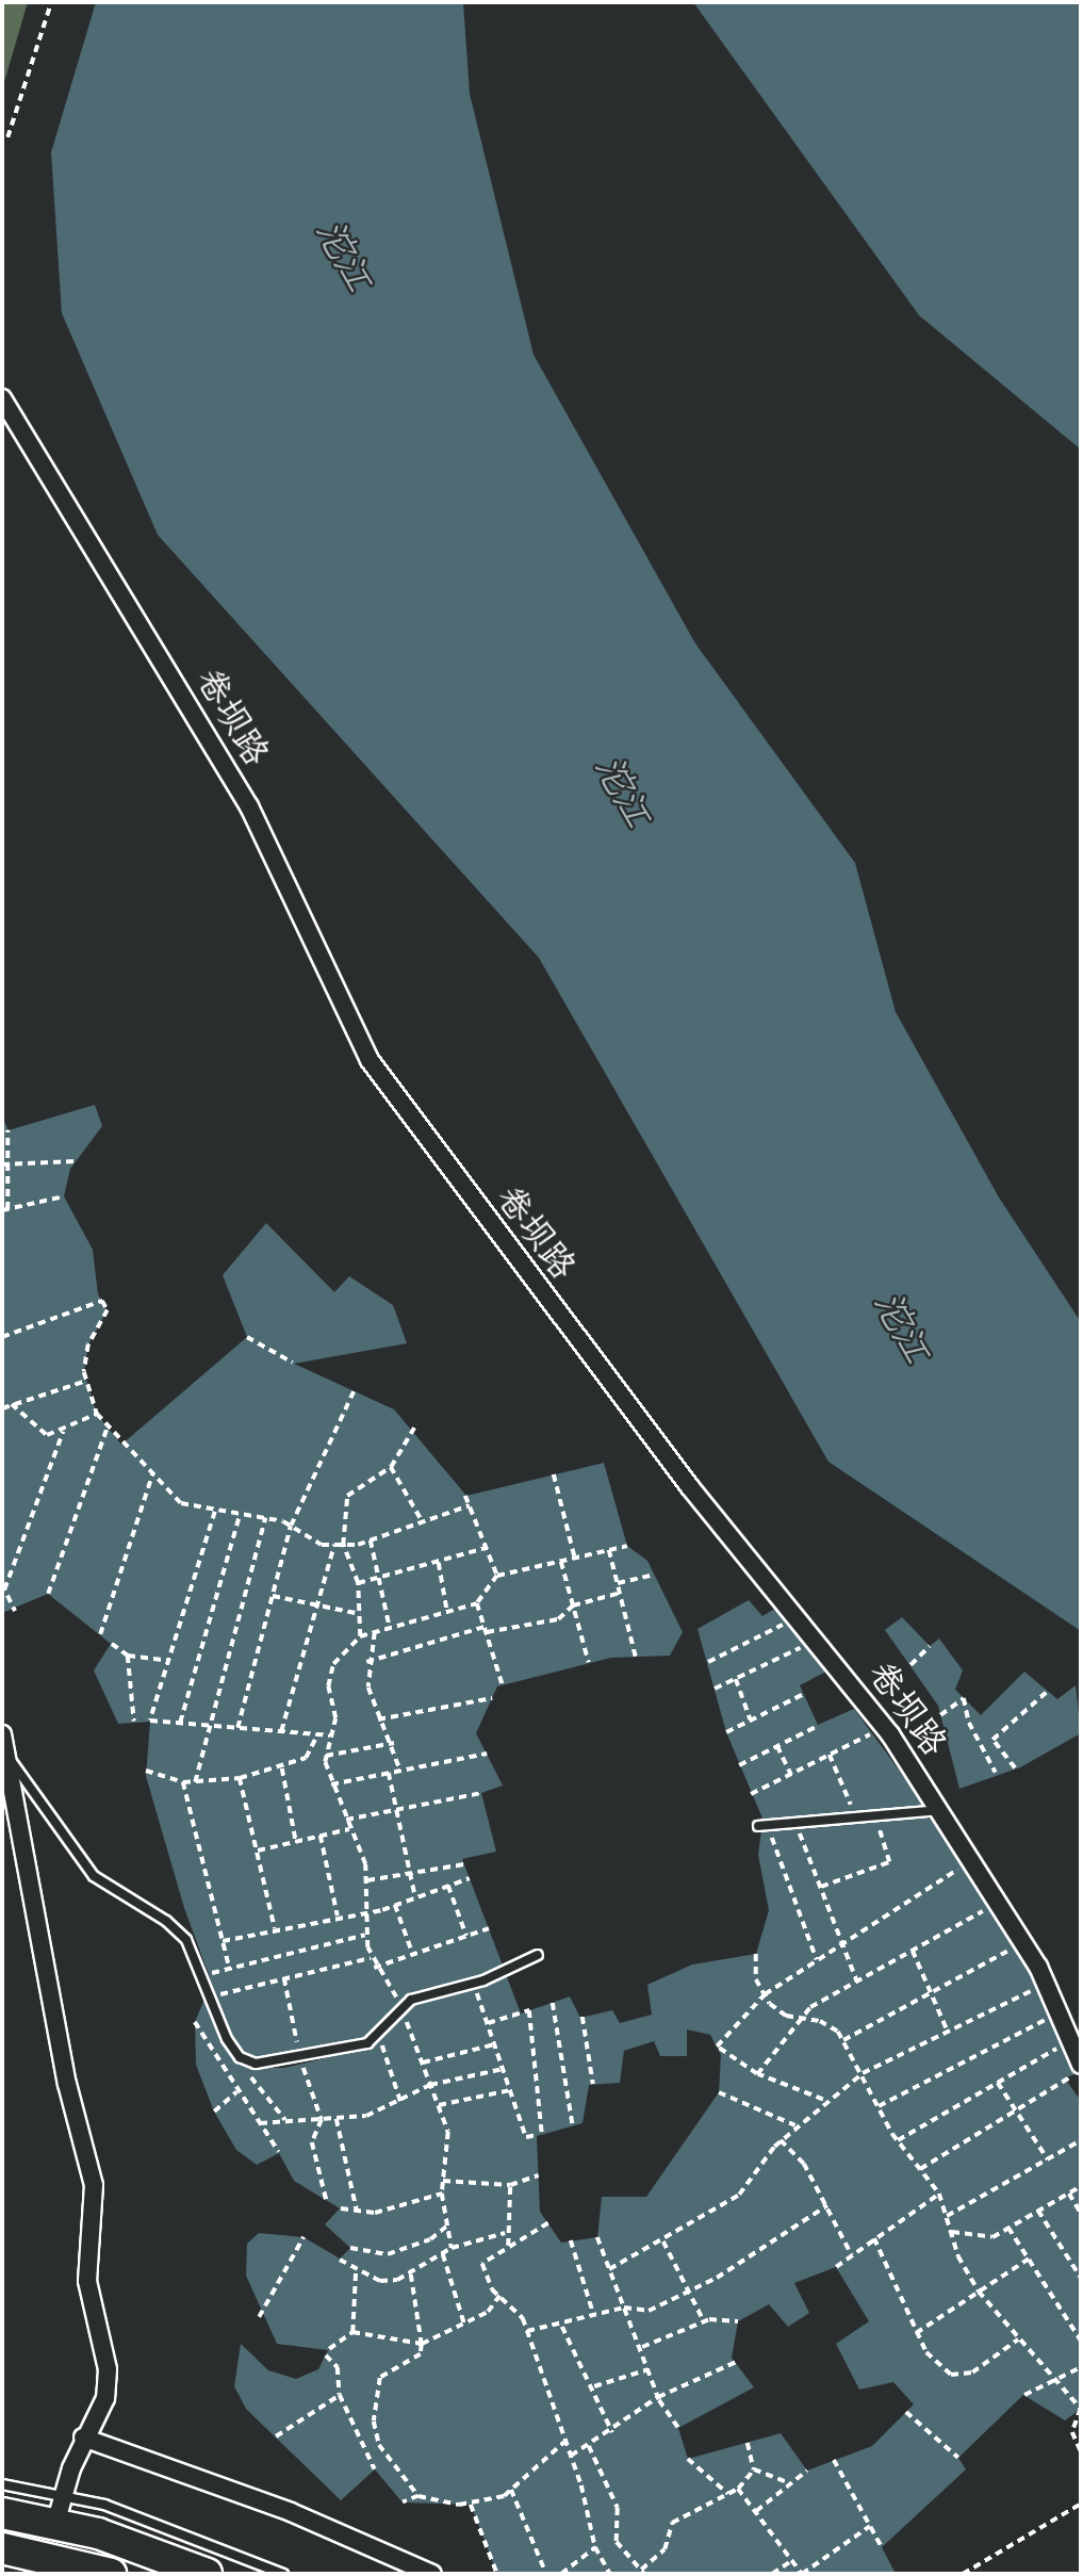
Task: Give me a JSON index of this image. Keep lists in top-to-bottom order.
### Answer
{
  "streets": {
    "street": ["卷坝路"]
  },
  "water": ["沱江"]
}
